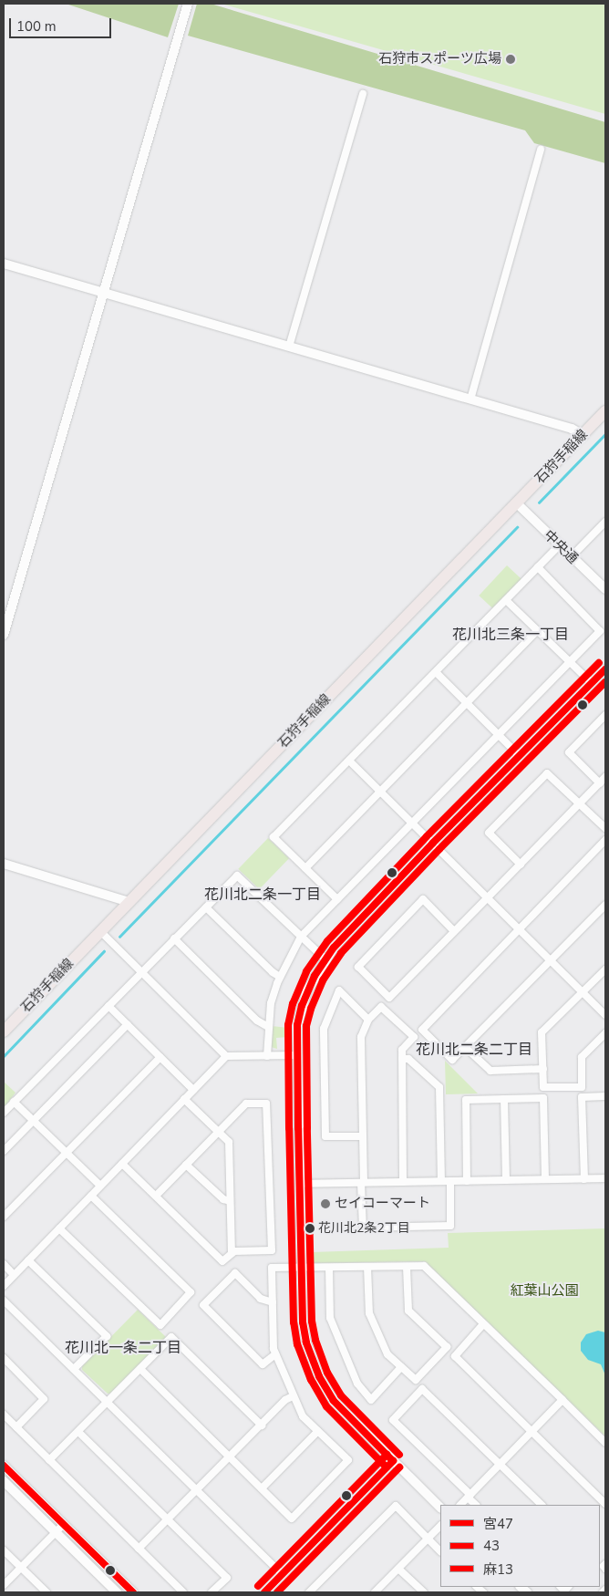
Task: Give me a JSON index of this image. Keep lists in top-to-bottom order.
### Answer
{
  "streets": {
    "main road": ["石狩手稲線"],
    "street": ["中央通"]
  },
  "crossings": [
    ["石狩手稲線", "中央通"]
  ],
  "districts": [
    "花川北三条一丁目",
    "花川北二条一丁目",
    "花川北二条二丁目",
    "花川北一条二丁目"
  ],
  "parks": ["紅葉山公園"],
  "places": ["石狩市スポーツ広場", "セイコーマート", "花川北2条2丁目"],
  "lines": ["transit line 麻13", "transit line 宮47", "transit line 43"],
  "legend": ["宮47", "43", "麻13"],
  "scale_bar": "100 m"
}
